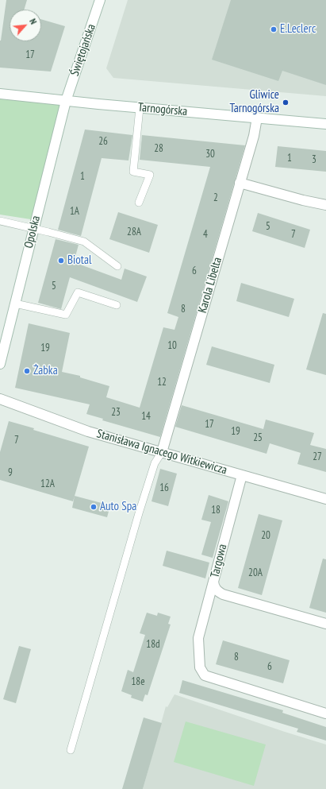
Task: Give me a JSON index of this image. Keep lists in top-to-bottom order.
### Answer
{
  "streets": {
    "street": [
      "Świętojańska",
      "Tarnogórska",
      "Opolska",
      "Karola Libelta",
      "Stanisława Ignacego Witkiewicza",
      "Targowa"
    ]
  },
  "crossings": [
    ["Świętojańska", "Tarnogórska"],
    ["Świętojańska", "Opolska"],
    ["Tarnogórska", "Opolska"],
    ["Tarnogórska", "Karola Libelta"],
    ["Karola Libelta", "Stanisława Ignacego Witkiewicza"],
    ["Stanisława Ignacego Witkiewicza", "Targowa"]
  ],
  "places": [
    "E.Leclerc",
    "Gliwice Tarnogórska",
    "Biotal",
    "Żabka",
    "Auto Spa"
  ],
  "house_numbers": [
    "17",
    "26",
    "28",
    "30",
    "1",
    "3",
    "1",
    "2",
    "1A",
    "5",
    "28A",
    "4",
    "7",
    "6",
    "5",
    "8",
    "10",
    "19",
    "12",
    "23",
    "14",
    "17",
    "19",
    "25",
    "7",
    "27",
    "9",
    "12A",
    "16",
    "18",
    "20",
    "20A",
    "18d",
    "8",
    "6",
    "18e"
  ],
  "north": "top right"
}
